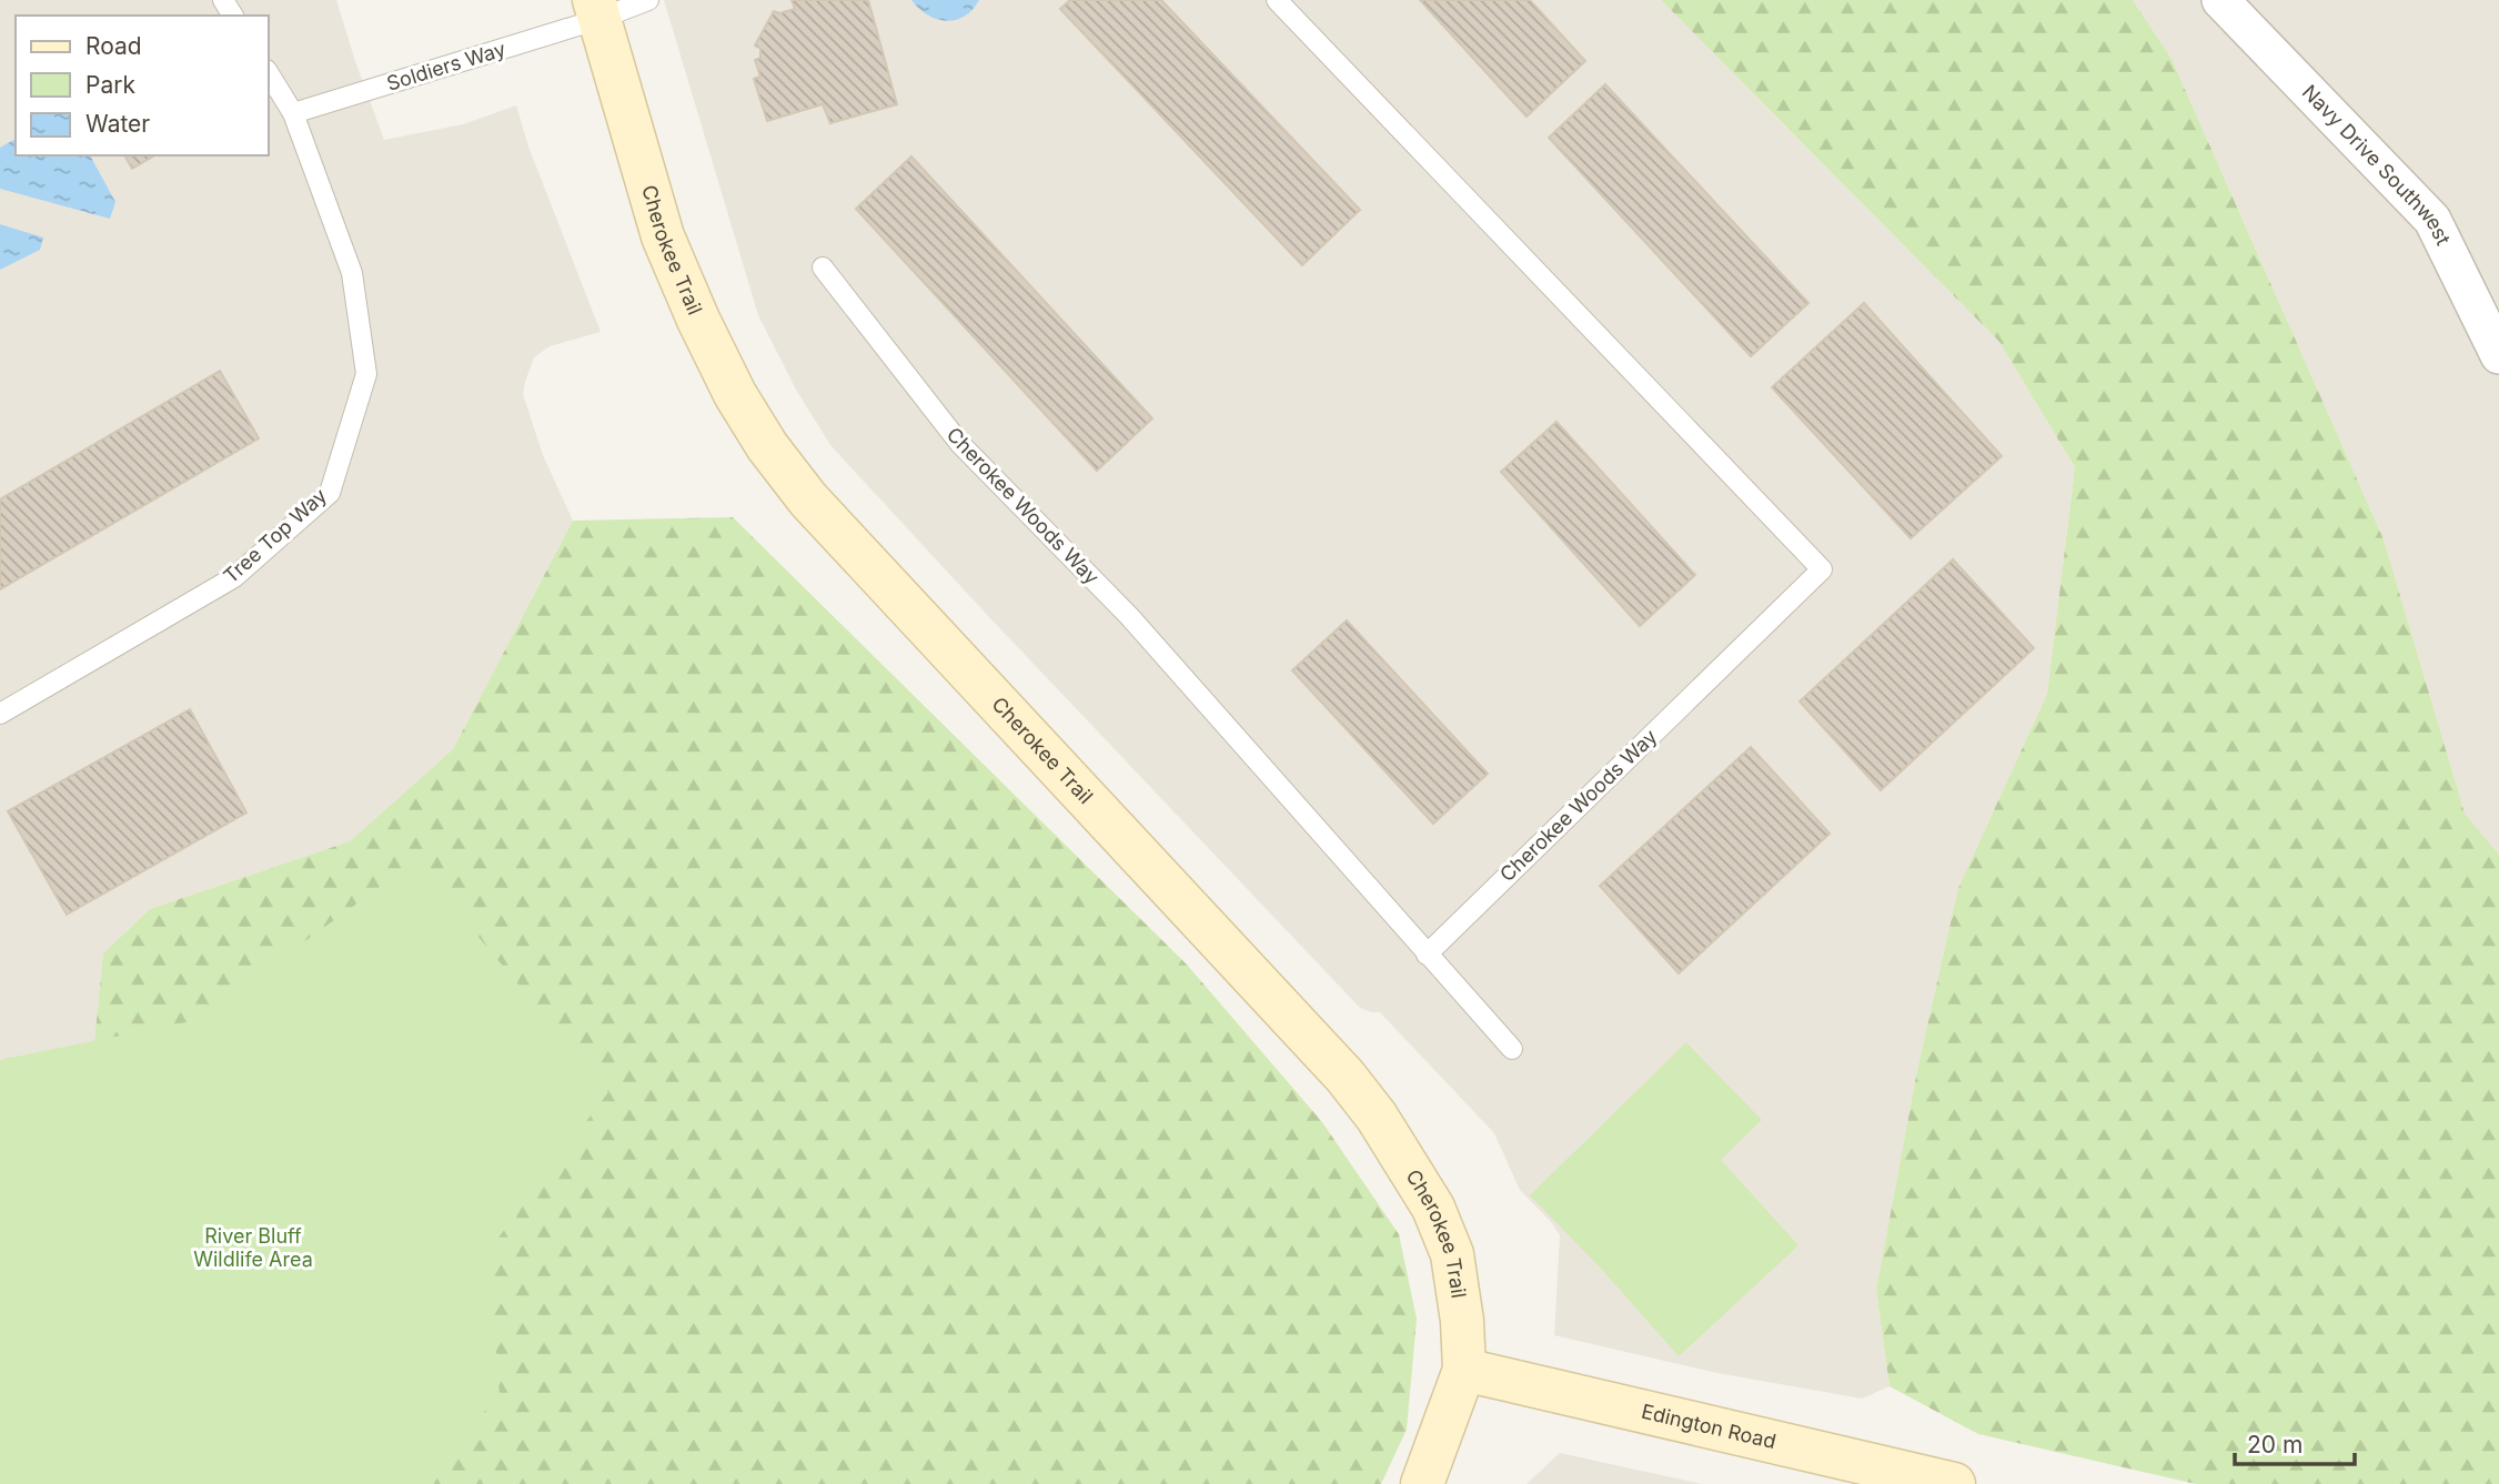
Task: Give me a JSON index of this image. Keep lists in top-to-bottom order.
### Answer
{
  "streets": {
    "street": ["Navy Drive Southwest", "Cherokee Trail", "Edington Road"],
    "lane": ["Soldiers Way", "Cherokee Woods Way", "Tree Top Way"]
  },
  "crossings": [
    ["Soldiers Way", "Cherokee Trail"],
    ["Soldiers Way", "Tree Top Way"],
    ["Cherokee Trail", "Edington Road"]
  ],
  "parks": ["River Bluff Wildlife Area"],
  "legend": ["Road", "Park", "Water"],
  "scale_bar": "20 m"
}
